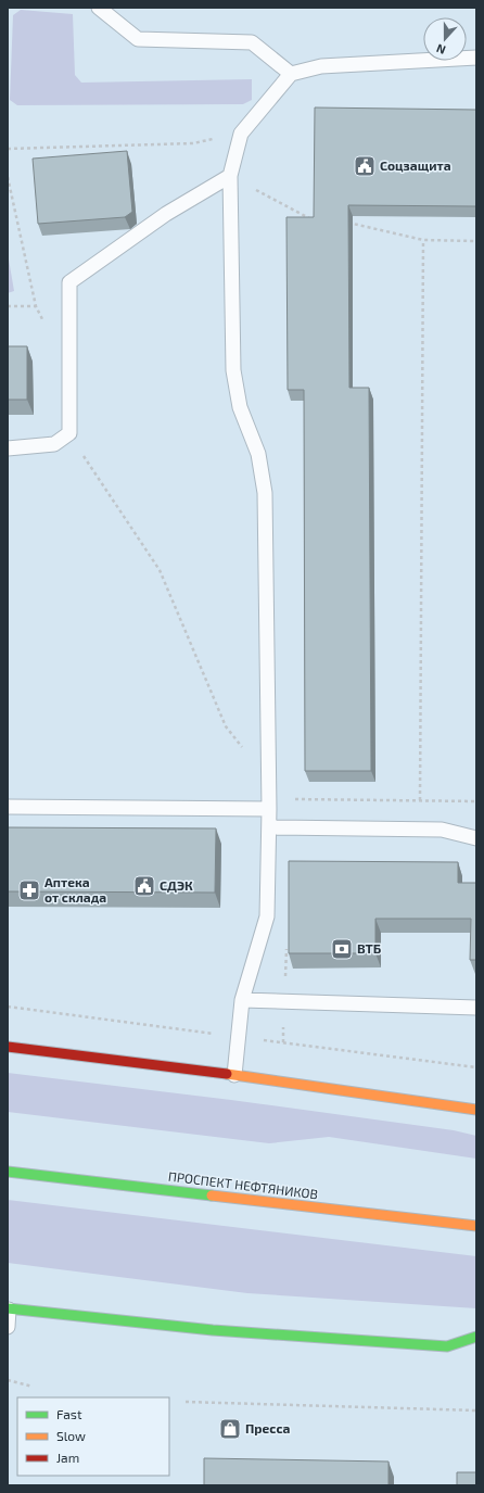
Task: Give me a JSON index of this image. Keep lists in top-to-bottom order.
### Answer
{
  "streets": {
    "street": ["ПРОСПЕКТ НЕФТЯНИКОВ"]
  },
  "places": {
    "public building": ["Соцзащита", "СДЭК"],
    "pharmacy": ["Аптека от склада"],
    "bank": ["ВТБ"],
    "shop": ["Пресса"]
  },
  "legend": ["Fast", "Slow", "Jam"],
  "north": "bottom"
}
